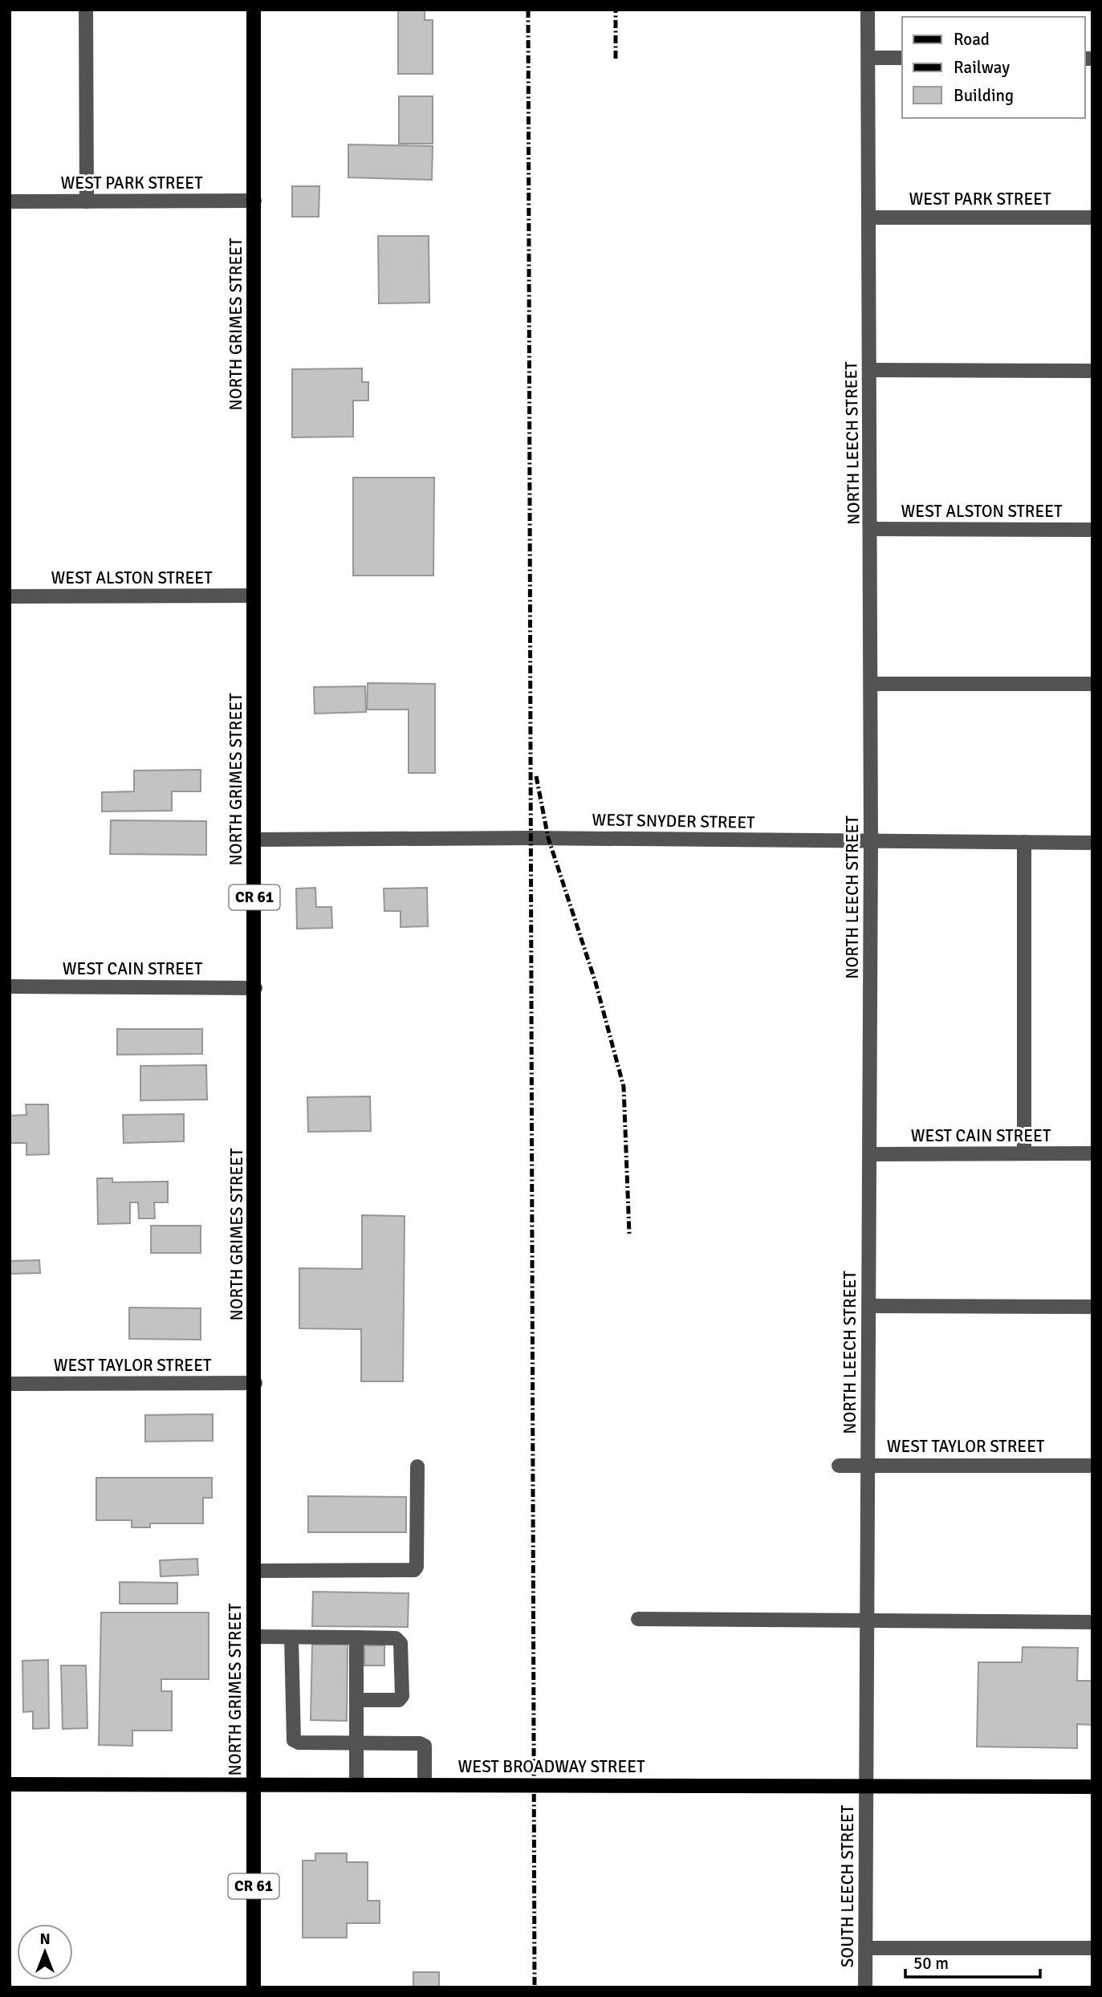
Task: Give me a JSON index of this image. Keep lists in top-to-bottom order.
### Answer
{
  "streets": {
    "main road": ["NORTH GRIMES STREET", "CR 61", "WEST BROADWAY STREET"],
    "street": [
      "WEST PARK STREET",
      "NORTH LEECH STREET",
      "WEST ALSTON STREET",
      "WEST SNYDER STREET",
      "WEST CAIN STREET",
      "WEST TAYLOR STREET",
      "SOUTH LEECH STREET"
    ]
  },
  "crossings": [
    ["WEST PARK STREET", "NORTH GRIMES STREET"],
    ["WEST PARK STREET", "NORTH LEECH STREET"],
    ["NORTH GRIMES STREET", "WEST ALSTON STREET"],
    ["NORTH GRIMES STREET", "WEST SNYDER STREET"],
    ["NORTH GRIMES STREET", "CR 61"],
    ["NORTH GRIMES STREET", "WEST CAIN STREET"],
    ["NORTH GRIMES STREET", "WEST TAYLOR STREET"],
    ["NORTH GRIMES STREET", "WEST BROADWAY STREET"],
    ["NORTH LEECH STREET", "WEST ALSTON STREET"],
    ["NORTH LEECH STREET", "WEST SNYDER STREET"],
    ["NORTH LEECH STREET", "WEST CAIN STREET"],
    ["NORTH LEECH STREET", "WEST TAYLOR STREET"],
    ["NORTH LEECH STREET", "WEST BROADWAY STREET"],
    ["NORTH LEECH STREET", "SOUTH LEECH STREET"],
    ["CR 61", "WEST BROADWAY STREET"],
    ["WEST BROADWAY STREET", "SOUTH LEECH STREET"]
  ],
  "legend": ["Road", "Railway", "Building"],
  "scale_bar": "50 m",
  "north": "top"
}
